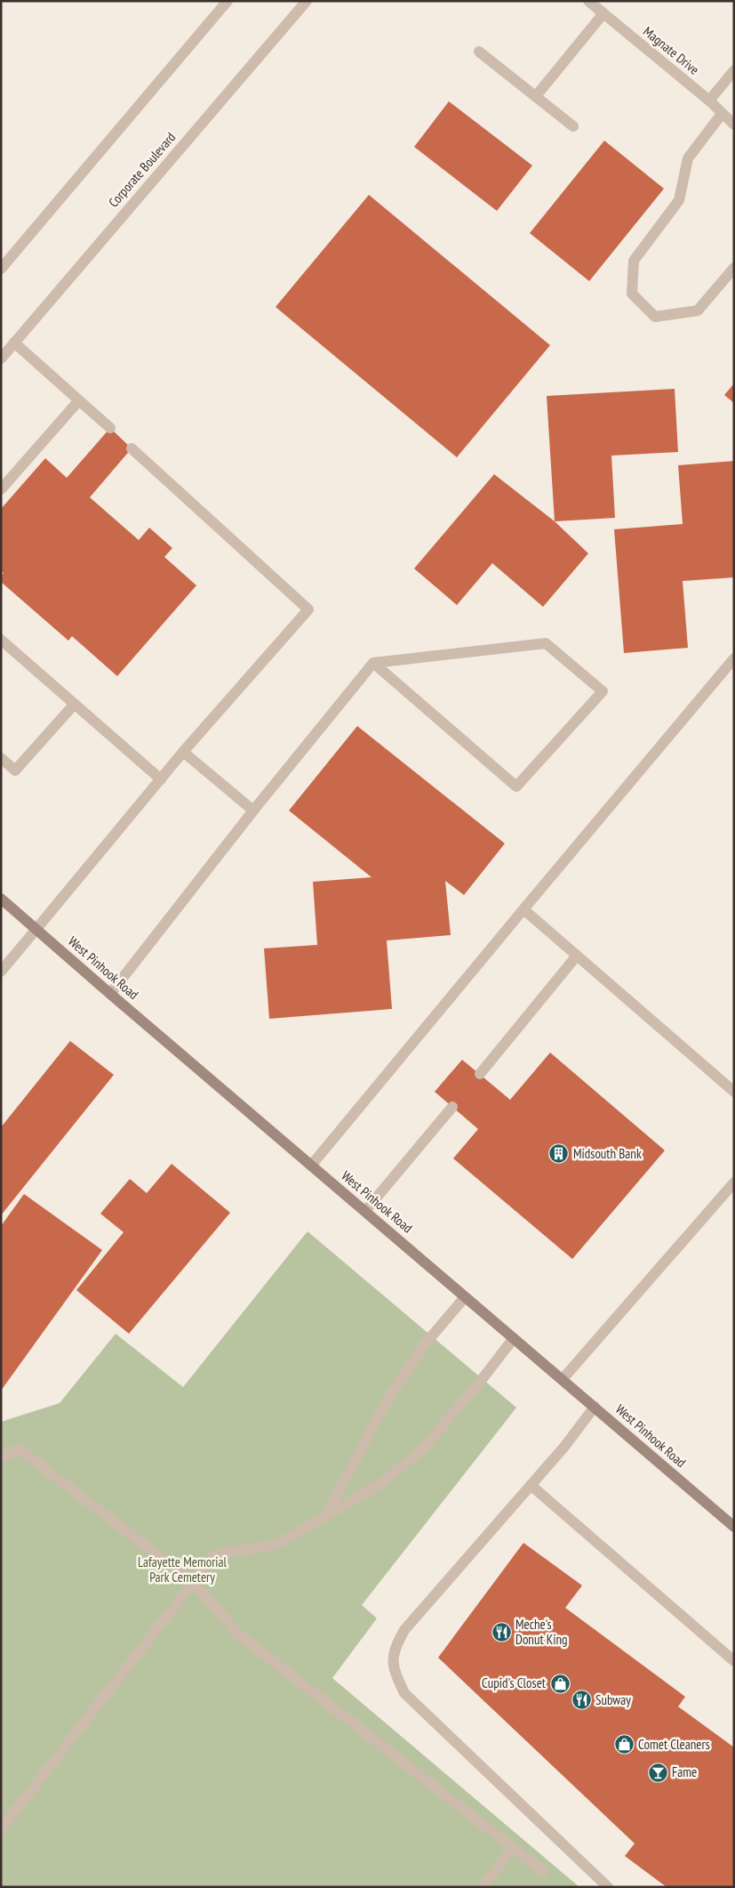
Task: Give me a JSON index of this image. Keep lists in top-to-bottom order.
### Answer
{
  "streets": {
    "main road": ["West Pinhook Road"],
    "street": ["Magnate Drive", "Corporate Boulevard"]
  },
  "parks": ["Lafayette Memorial Park Cemetery"],
  "places": {
    "building": ["Midsouth Bank"],
    "restaurant": ["Meche's Donut King", "Subway"],
    "shop": ["Cupid's Closet", "Comet Cleaners"],
    "bar": ["Fame"]
  }
}
